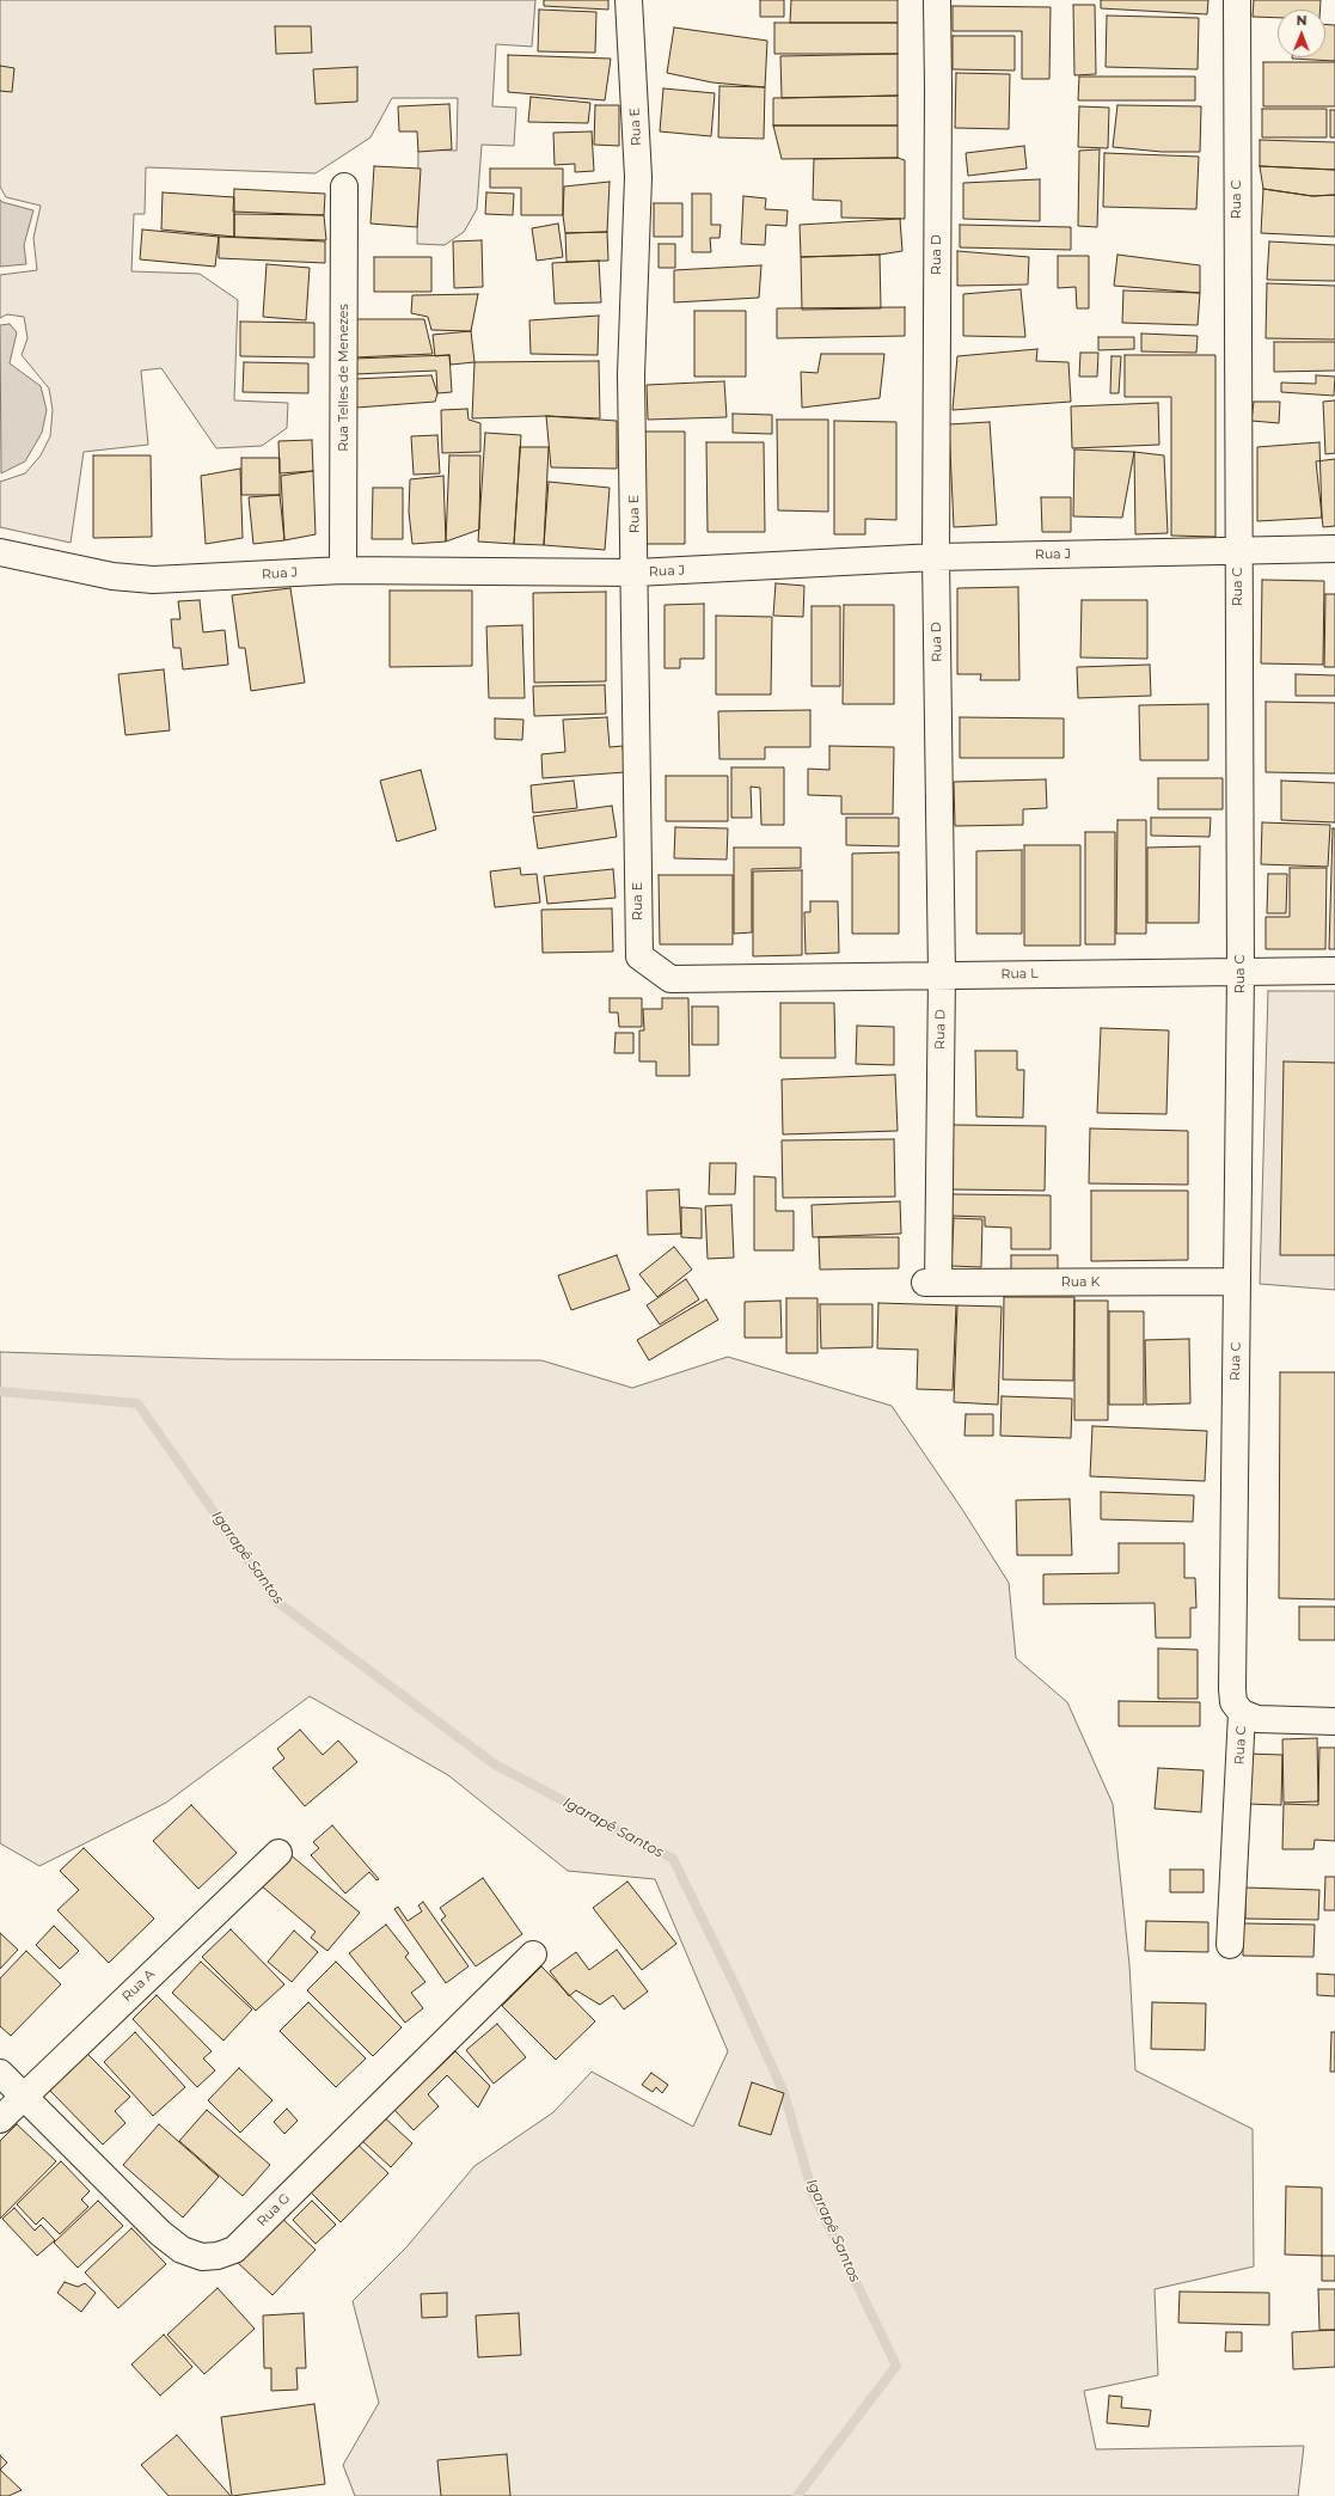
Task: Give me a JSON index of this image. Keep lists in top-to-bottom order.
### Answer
{
  "streets": {
    "street": [
      "Rua E",
      "Rua C",
      "Rua D",
      "Rua Telles de Menezes",
      "Rua J",
      "Rua L",
      "Rua K",
      "Rua A",
      "Rua G"
    ]
  },
  "crossings": [
    ["Rua E", "Rua J"],
    ["Rua E", "Rua L"],
    ["Rua C", "Rua J"],
    ["Rua C", "Rua L"],
    ["Rua C", "Rua K"],
    ["Rua D", "Rua J"],
    ["Rua D", "Rua L"],
    ["Rua D", "Rua K"],
    ["Rua Telles de Menezes", "Rua J"],
    ["Rua A", "Rua G"]
  ],
  "water": ["Igarapê Santos"],
  "north": "top"
}
